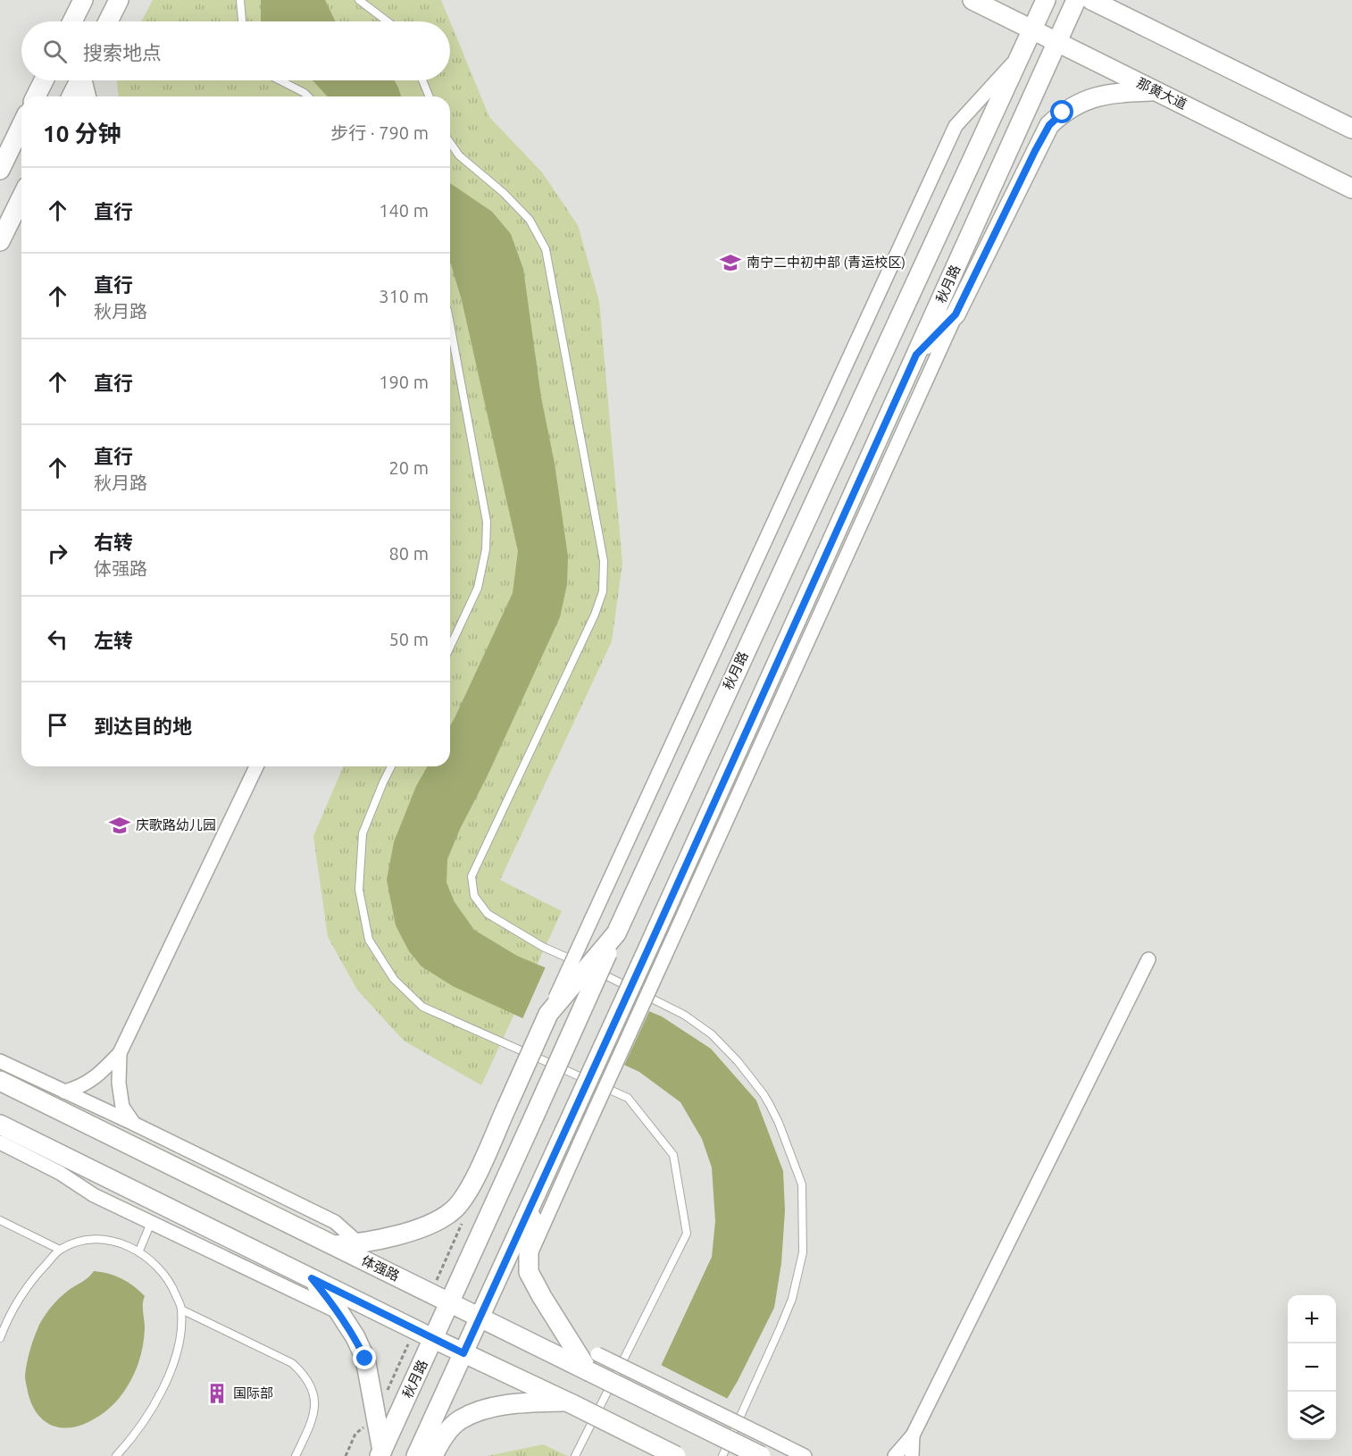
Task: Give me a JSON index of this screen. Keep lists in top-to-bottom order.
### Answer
{
  "streets": {
    "main road": ["那黄大道", "秋月路", "体强路"]
  },
  "crossings": [
    ["那黄大道", "秋月路"],
    ["秋月路", "体强路"]
  ],
  "places": {
    "school or university": ["南宁二中初中部 (青运校区)", "庆歌路幼儿园"],
    "building": ["国际部"]
  },
  "page": {
    "search": "搜索地点",
    "heading": ["10 分钟", "步行 · 790 m"],
    "list": [
      ["直行", "140 m"],
      ["直行", "秋月路", "310 m"],
      ["直行", "190 m"],
      ["直行", "秋月路", "20 m"],
      ["右转", "体强路", "80 m"],
      ["左转", "50 m"],
      "到达目的地"
    ],
    "map_buttons": ["+", "−"]
  }
}
